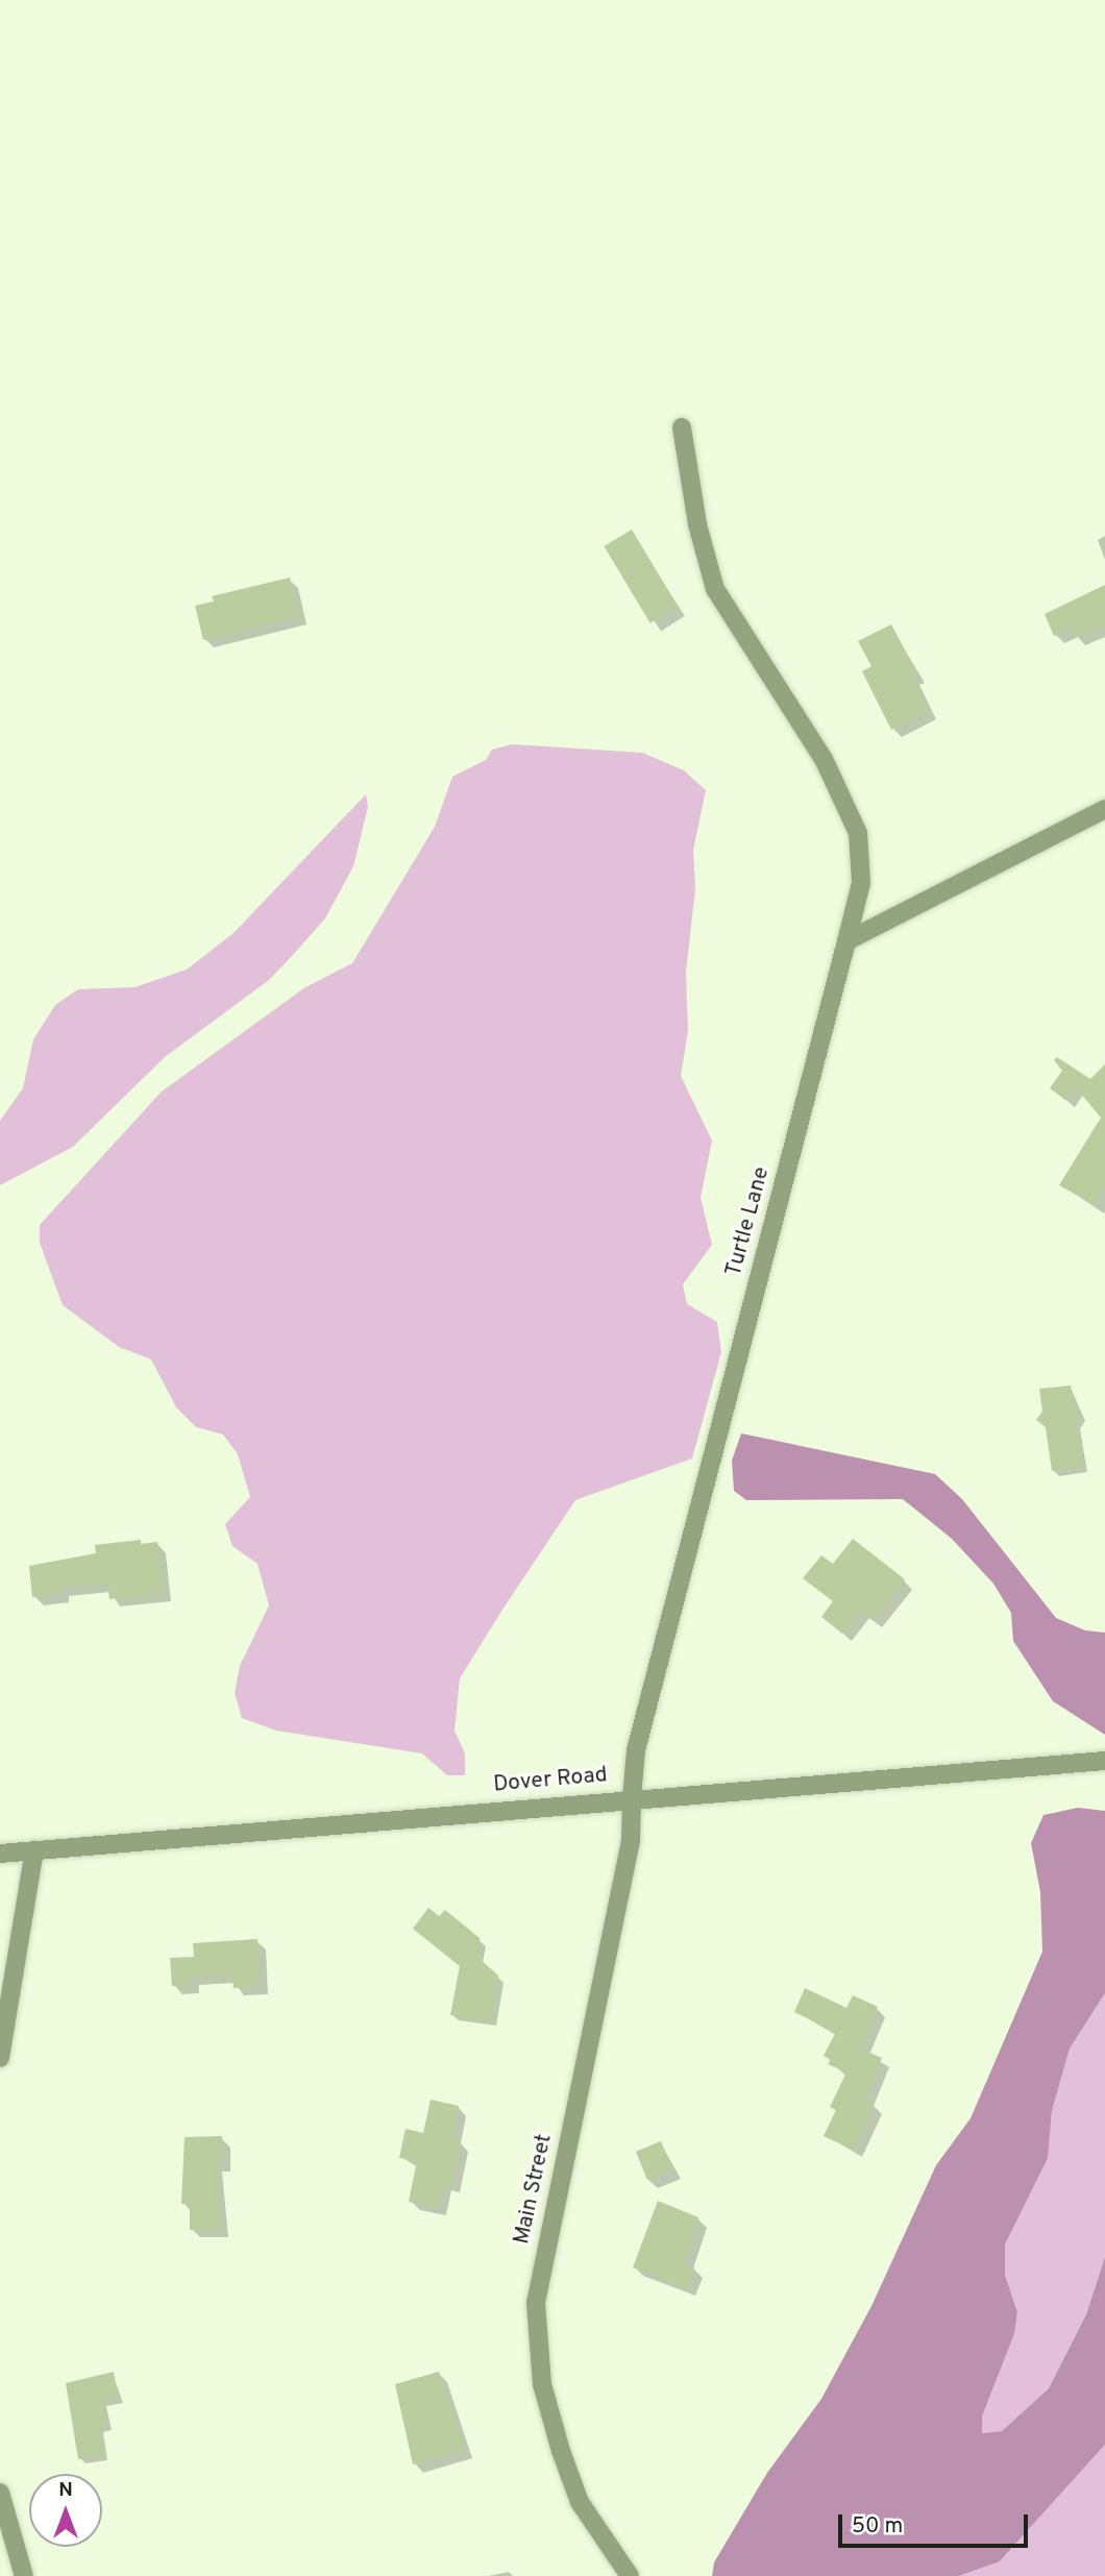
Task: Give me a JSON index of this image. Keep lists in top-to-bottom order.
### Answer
{
  "streets": {
    "street": ["Turtle Lane", "Dover Road", "Main Street"]
  },
  "crossings": [
    ["Turtle Lane", "Dover Road"],
    ["Turtle Lane", "Main Street"],
    ["Dover Road", "Main Street"]
  ],
  "scale_bar": "50 m",
  "north": "top"
}
